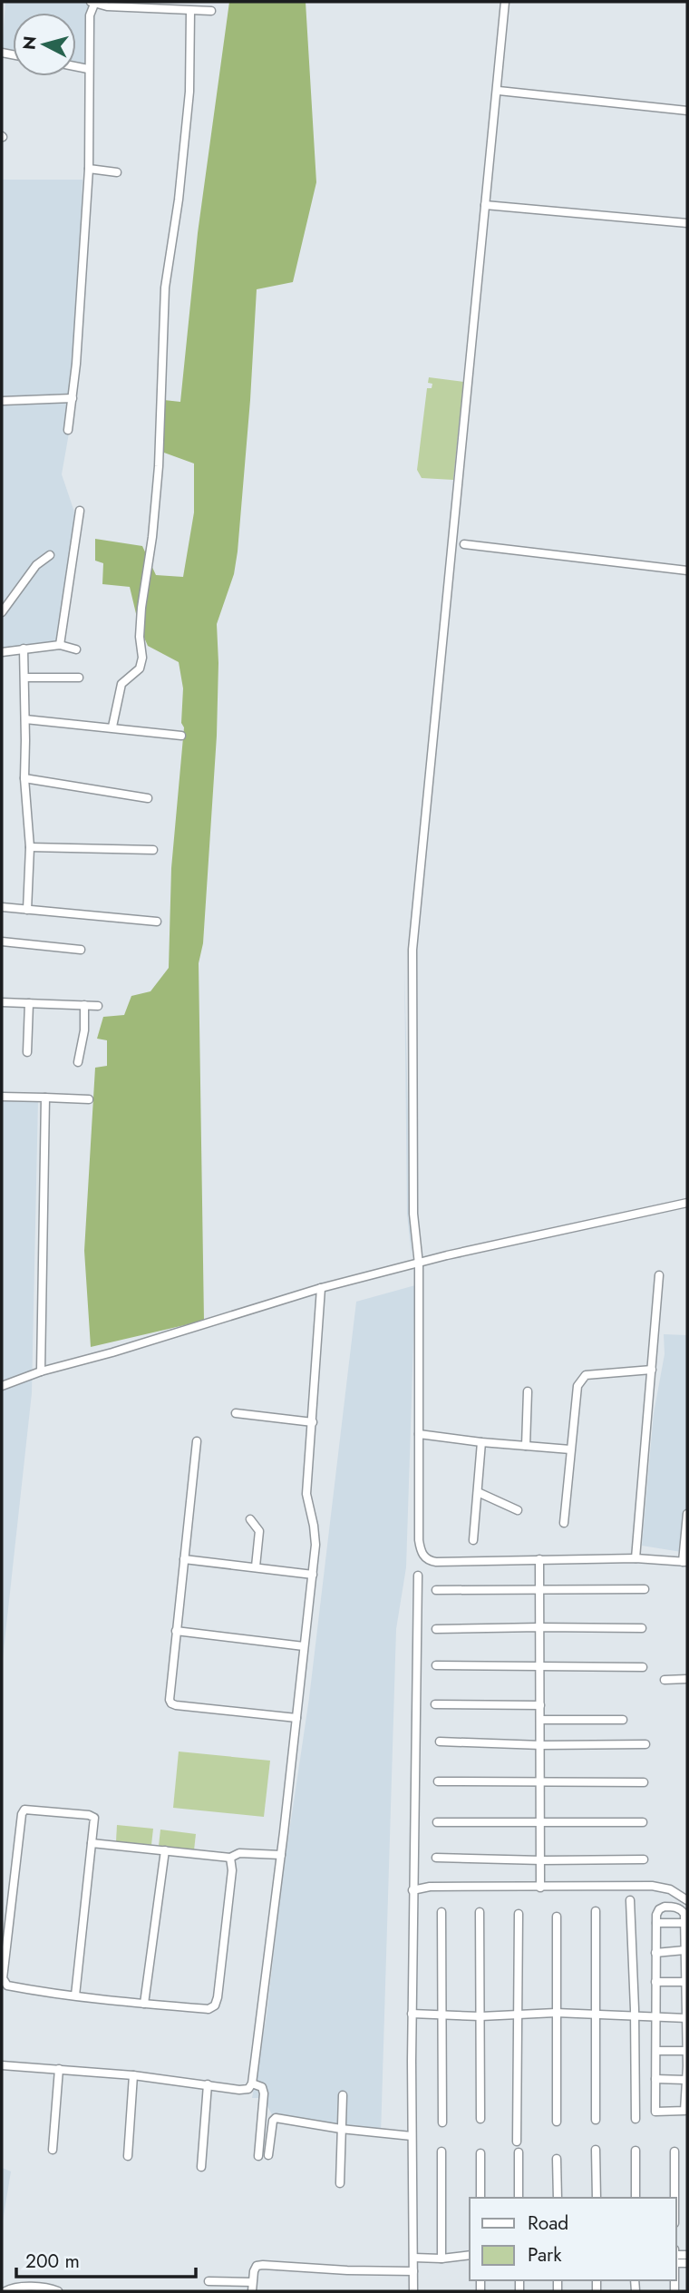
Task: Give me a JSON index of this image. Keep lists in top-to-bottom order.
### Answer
{
  "legend": ["Road", "Park"],
  "scale_bar": "200 m",
  "north": "left"
}
